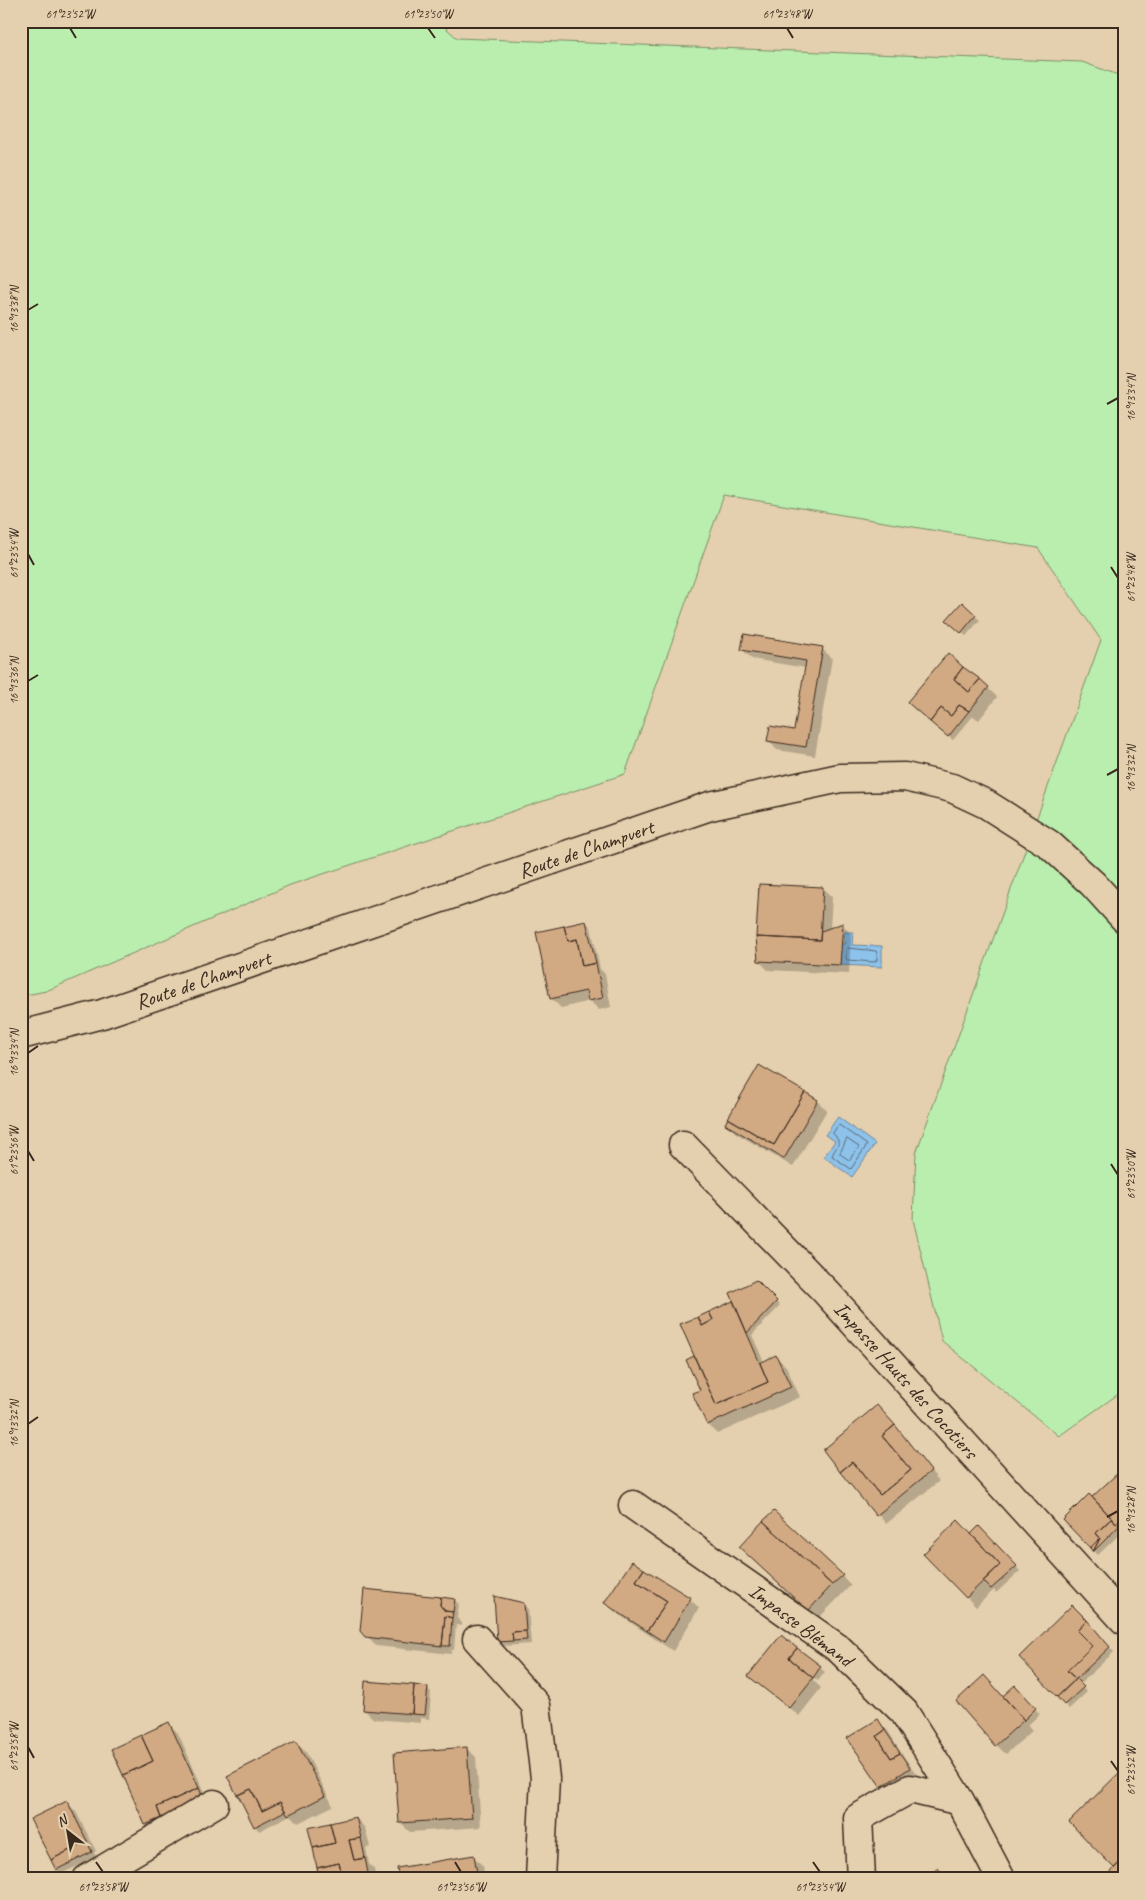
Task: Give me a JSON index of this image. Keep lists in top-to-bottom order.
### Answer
{
  "streets": {
    "street": ["Route de Champvert", "Impasse Hauts des Cocotiers", "Impasse Blémand"]
  },
  "north": "top left",
  "coordinates": [
    "61°23'52\"W",
    "61°23'50\"W",
    "61°23'48\"W",
    "16°13'38\"N",
    "16°13'34\"N",
    "61°23'54\"W",
    "16°13'36\"N",
    "16°13'32\"N",
    "61°23'56\"W",
    "16°13'28\"N",
    "61°23'58\"W"
  ]
}
